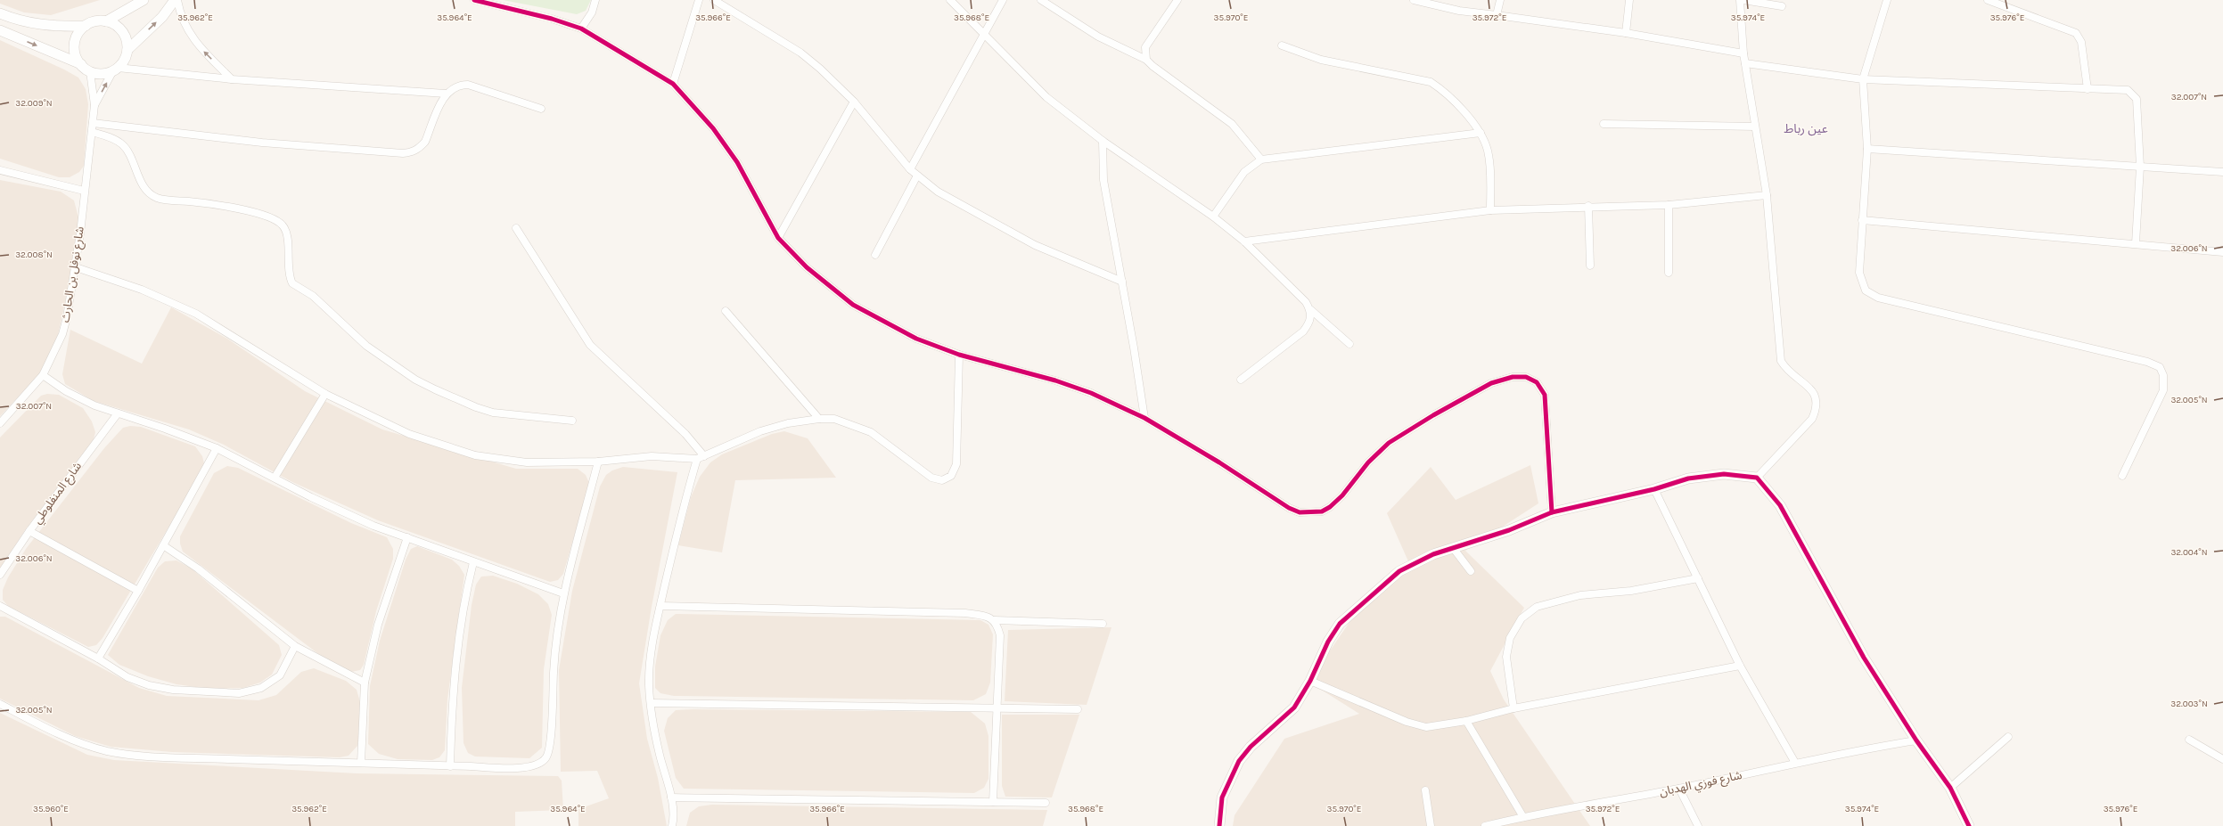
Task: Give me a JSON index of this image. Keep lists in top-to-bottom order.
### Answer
{
  "streets": {
    "street": ["شارع نوفل بن الحارث", "شارع المنفلوطي", "شارع فوزي الهدبان"]
  },
  "districts": ["عين رباط"],
  "coordinates": [
    "35.962°E",
    "35.964°E",
    "35.966°E",
    "35.968°E",
    "35.970°E",
    "35.972°E",
    "35.974°E",
    "35.976°E",
    "32.007°N",
    "32.009°N",
    "32.006°N",
    "32.008°N",
    "32.005°N",
    "32.004°N",
    "32.003°N",
    "35.960°E"
  ]
}
